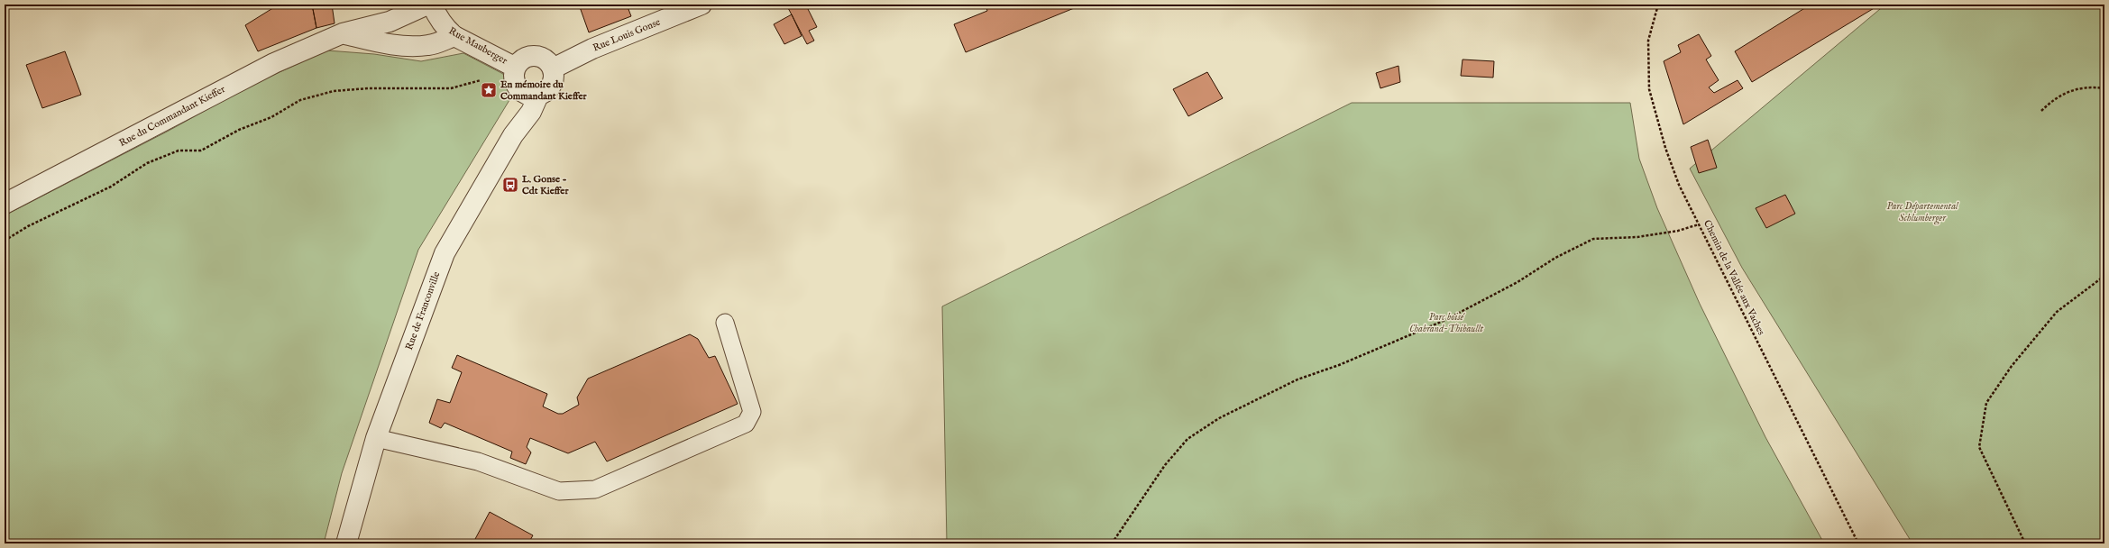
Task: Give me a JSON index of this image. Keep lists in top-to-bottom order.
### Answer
{
  "streets": {
    "street": [
      "Rue Louis Gonse",
      "Rue Mauberger",
      "Rue du Commandant Kieffer",
      "Rue de Franconville"
    ],
    "path": ["Chemin de la Vallée aux Vaches"]
  },
  "crossings": [
    ["Rue Louis Gonse", "Rue Mauberger"],
    ["Rue Louis Gonse", "Rue de Franconville"],
    ["Rue Mauberger", "Rue de Franconville"]
  ],
  "parks": ["Parc Départemental Schlumberger", "Parc boisé Chabrand-Thibaullt"],
  "places": {
    "place": ["En mémoire du Commandant Kieffer"],
    "bus stop": ["L. Gonse - Cdt Kieffer"]
  }
}
